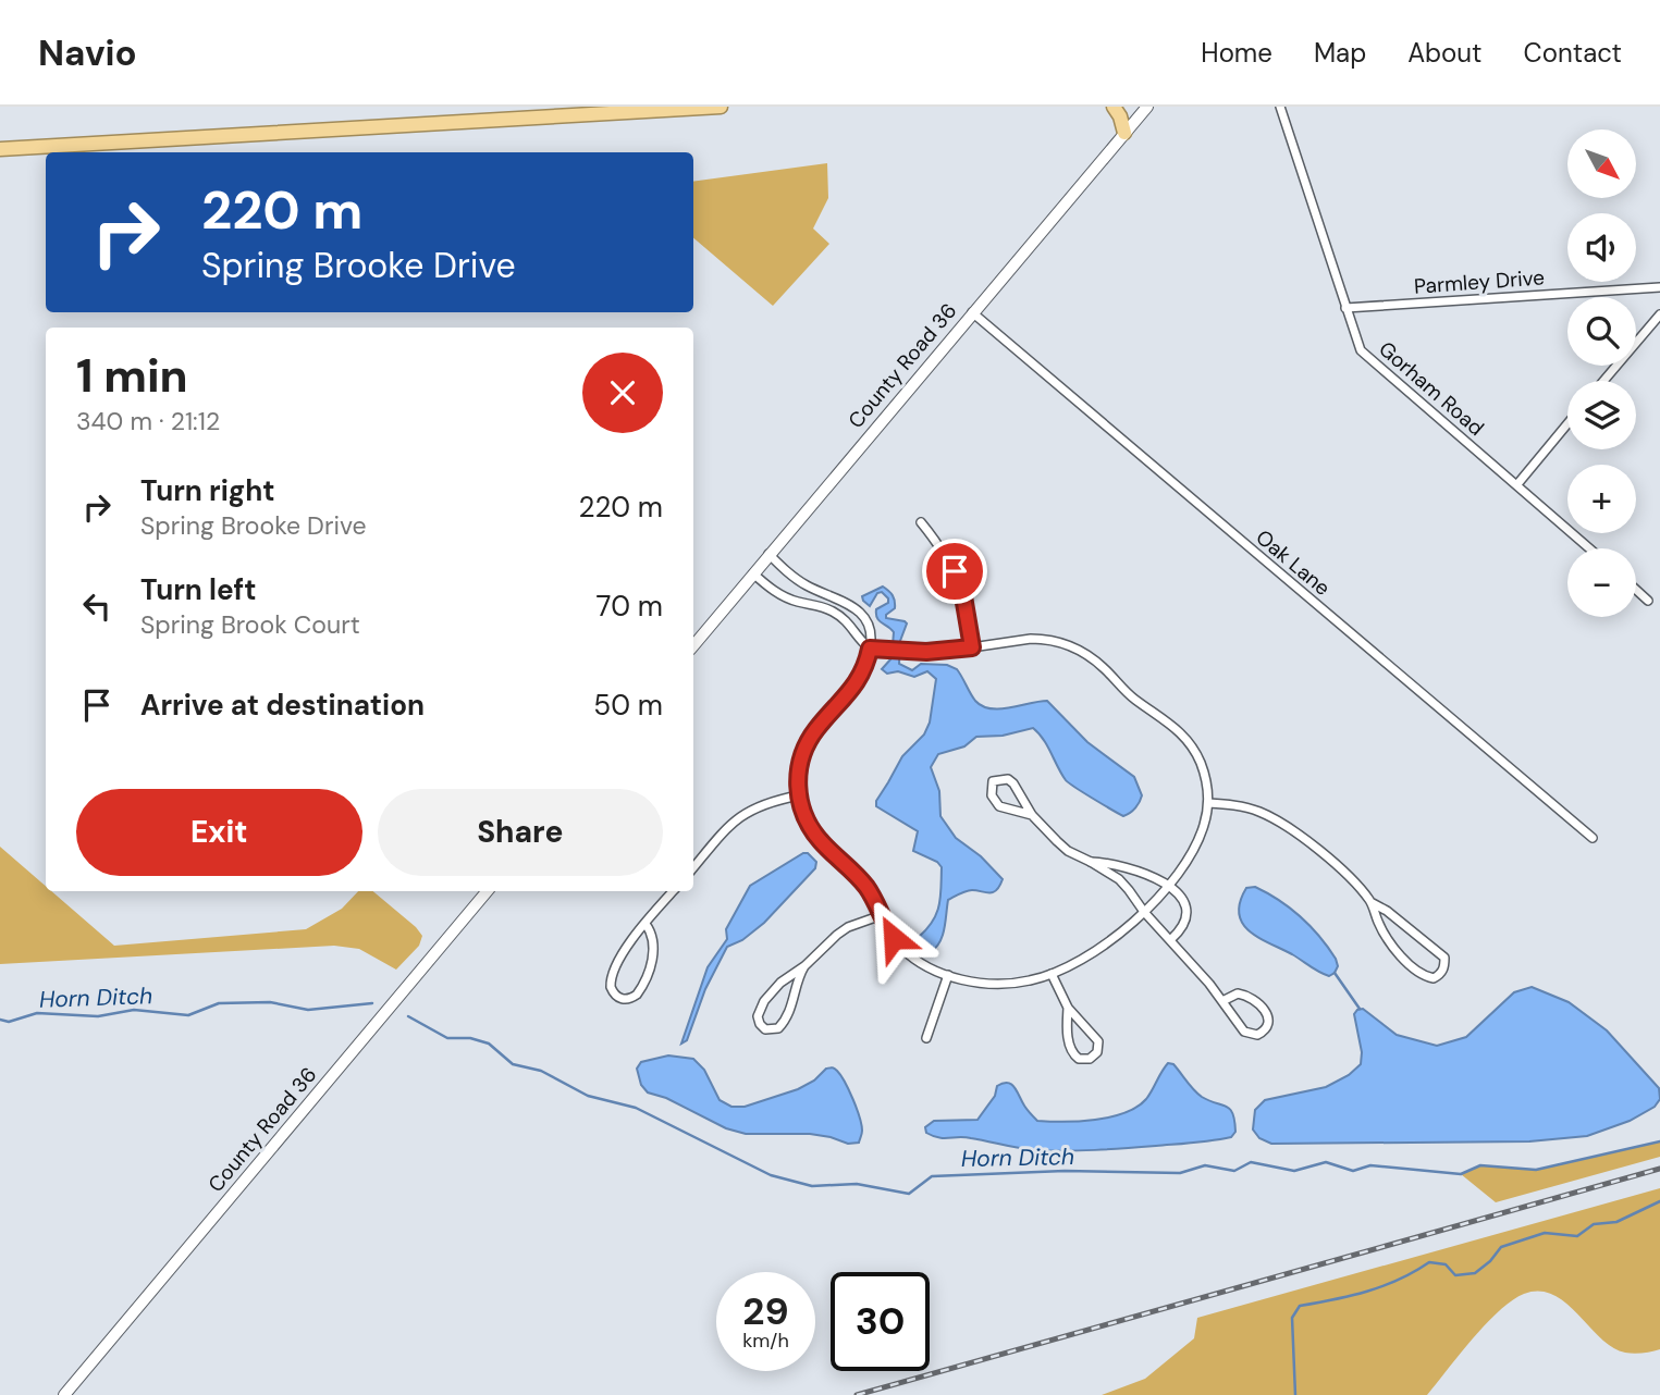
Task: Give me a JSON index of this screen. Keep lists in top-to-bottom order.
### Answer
{
  "streets": {
    "street": [
      "Parmley Drive",
      "County Road 36",
      "Gorham Road",
      "Oak Lane"
    ]
  },
  "crossings": [
    ["Parmley Drive", "Gorham Road"],
    ["County Road 36", "Oak Lane"]
  ],
  "water": ["Horn Ditch"],
  "north": "bottom right",
  "page": {
    "header": "Navio",
    "nav": [
      "Home",
      "Map",
      "About",
      "Contact"
    ],
    "map_buttons": ["+", "−"],
    "turn": ["220 m", "Spring Brooke Drive"],
    "heading": ["1 min", "340 m · 21:12"],
    "list": [
      {
        "name": "Turn right",
        "note": "Spring Brooke Drive",
        "value": "220 m"
      },
      {
        "name": "Turn left",
        "note": "Spring Brook Court",
        "value": "70 m"
      },
      {
        "name": "Arrive at destination",
        "value": "50 m"
      }
    ],
    "buttons": ["Exit", "Share"],
    "speed": "29 km/h",
    "limit": "30"
  }
}
